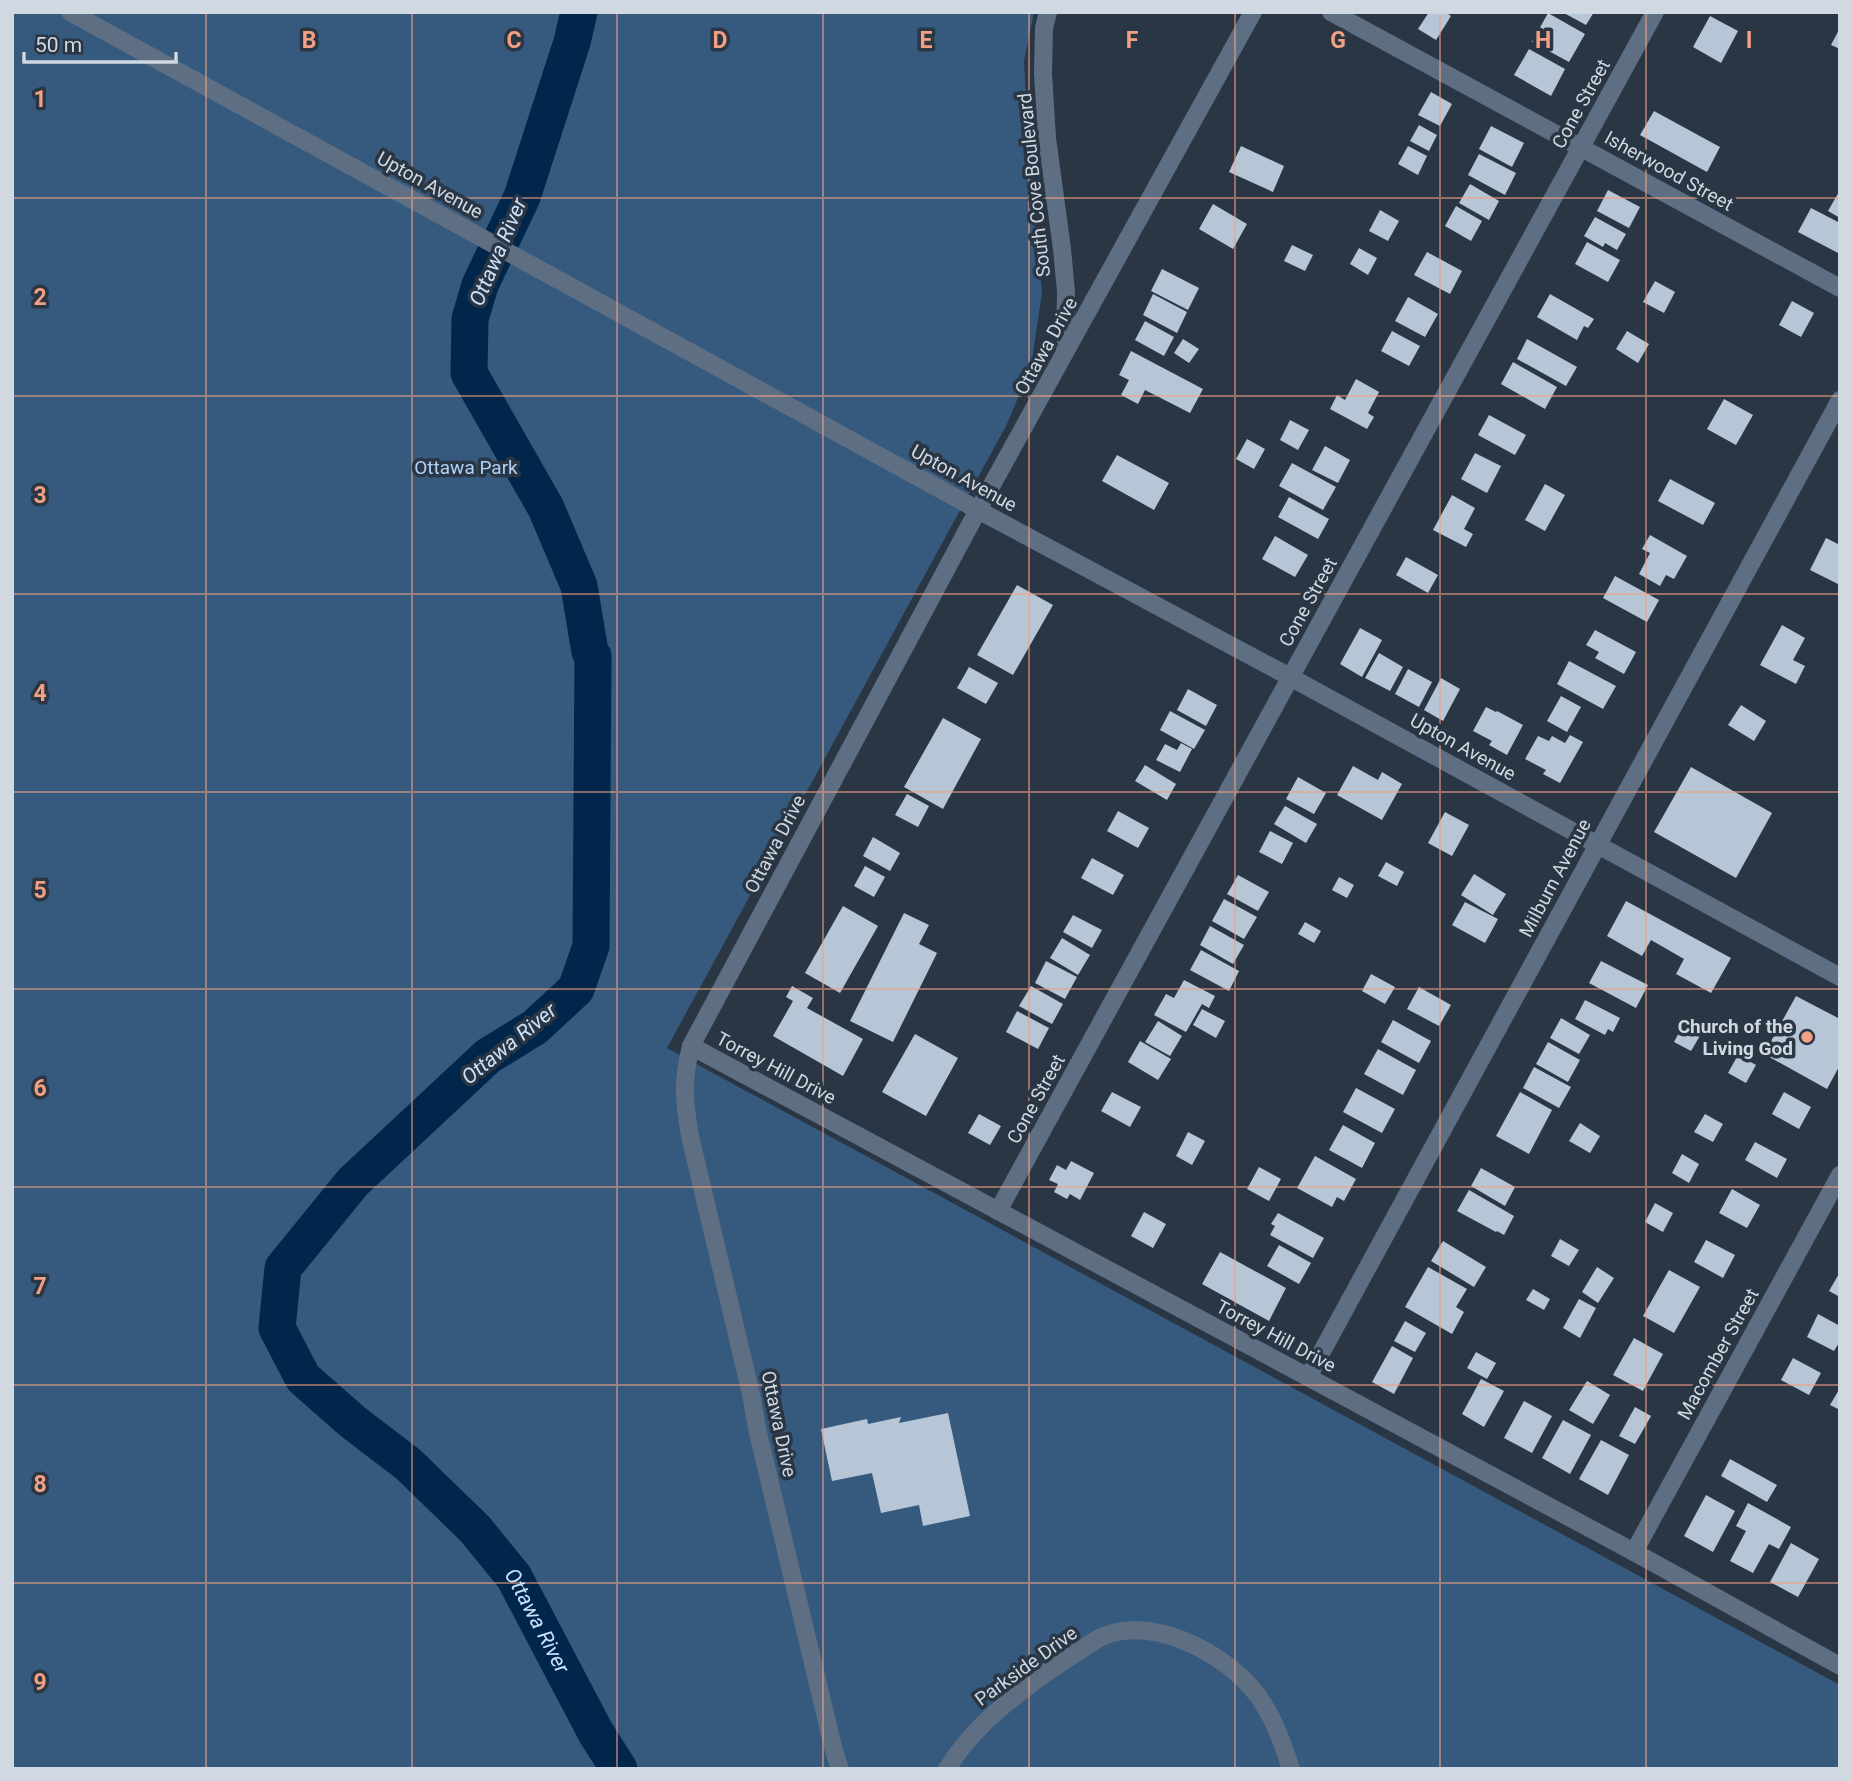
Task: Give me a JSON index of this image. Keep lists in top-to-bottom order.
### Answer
{
  "streets": {
    "street": [
      "Cone Street",
      "Isherwood Street",
      "Upton Avenue",
      "South Cove Boulevard",
      "Ottawa Drive",
      "Milburn Avenue",
      "Torrey Hill Drive",
      "Macomber Street",
      "Parkside Drive"
    ]
  },
  "crossings": [
    ["Cone Street", "Isherwood Street"],
    ["Cone Street", "Upton Avenue"],
    ["Cone Street", "Torrey Hill Drive"],
    ["Upton Avenue", "Ottawa Drive"],
    ["Upton Avenue", "Milburn Avenue"],
    ["South Cove Boulevard", "Ottawa Drive"],
    ["Ottawa Drive", "Torrey Hill Drive"],
    ["Milburn Avenue", "Torrey Hill Drive"],
    ["Torrey Hill Drive", "Macomber Street"]
  ],
  "water": ["Ottawa River"],
  "parks": ["Ottawa Park"],
  "places": ["Church of the Living God"],
  "scale_bar": "50 m",
  "grid": {
    "columns": [
      "B",
      "C",
      "D",
      "E",
      "F",
      "G",
      "H",
      "I"
    ],
    "rows": [
      "1",
      "2",
      "3",
      "4",
      "5",
      "6",
      "7",
      "8",
      "9"
    ]
  }
}
